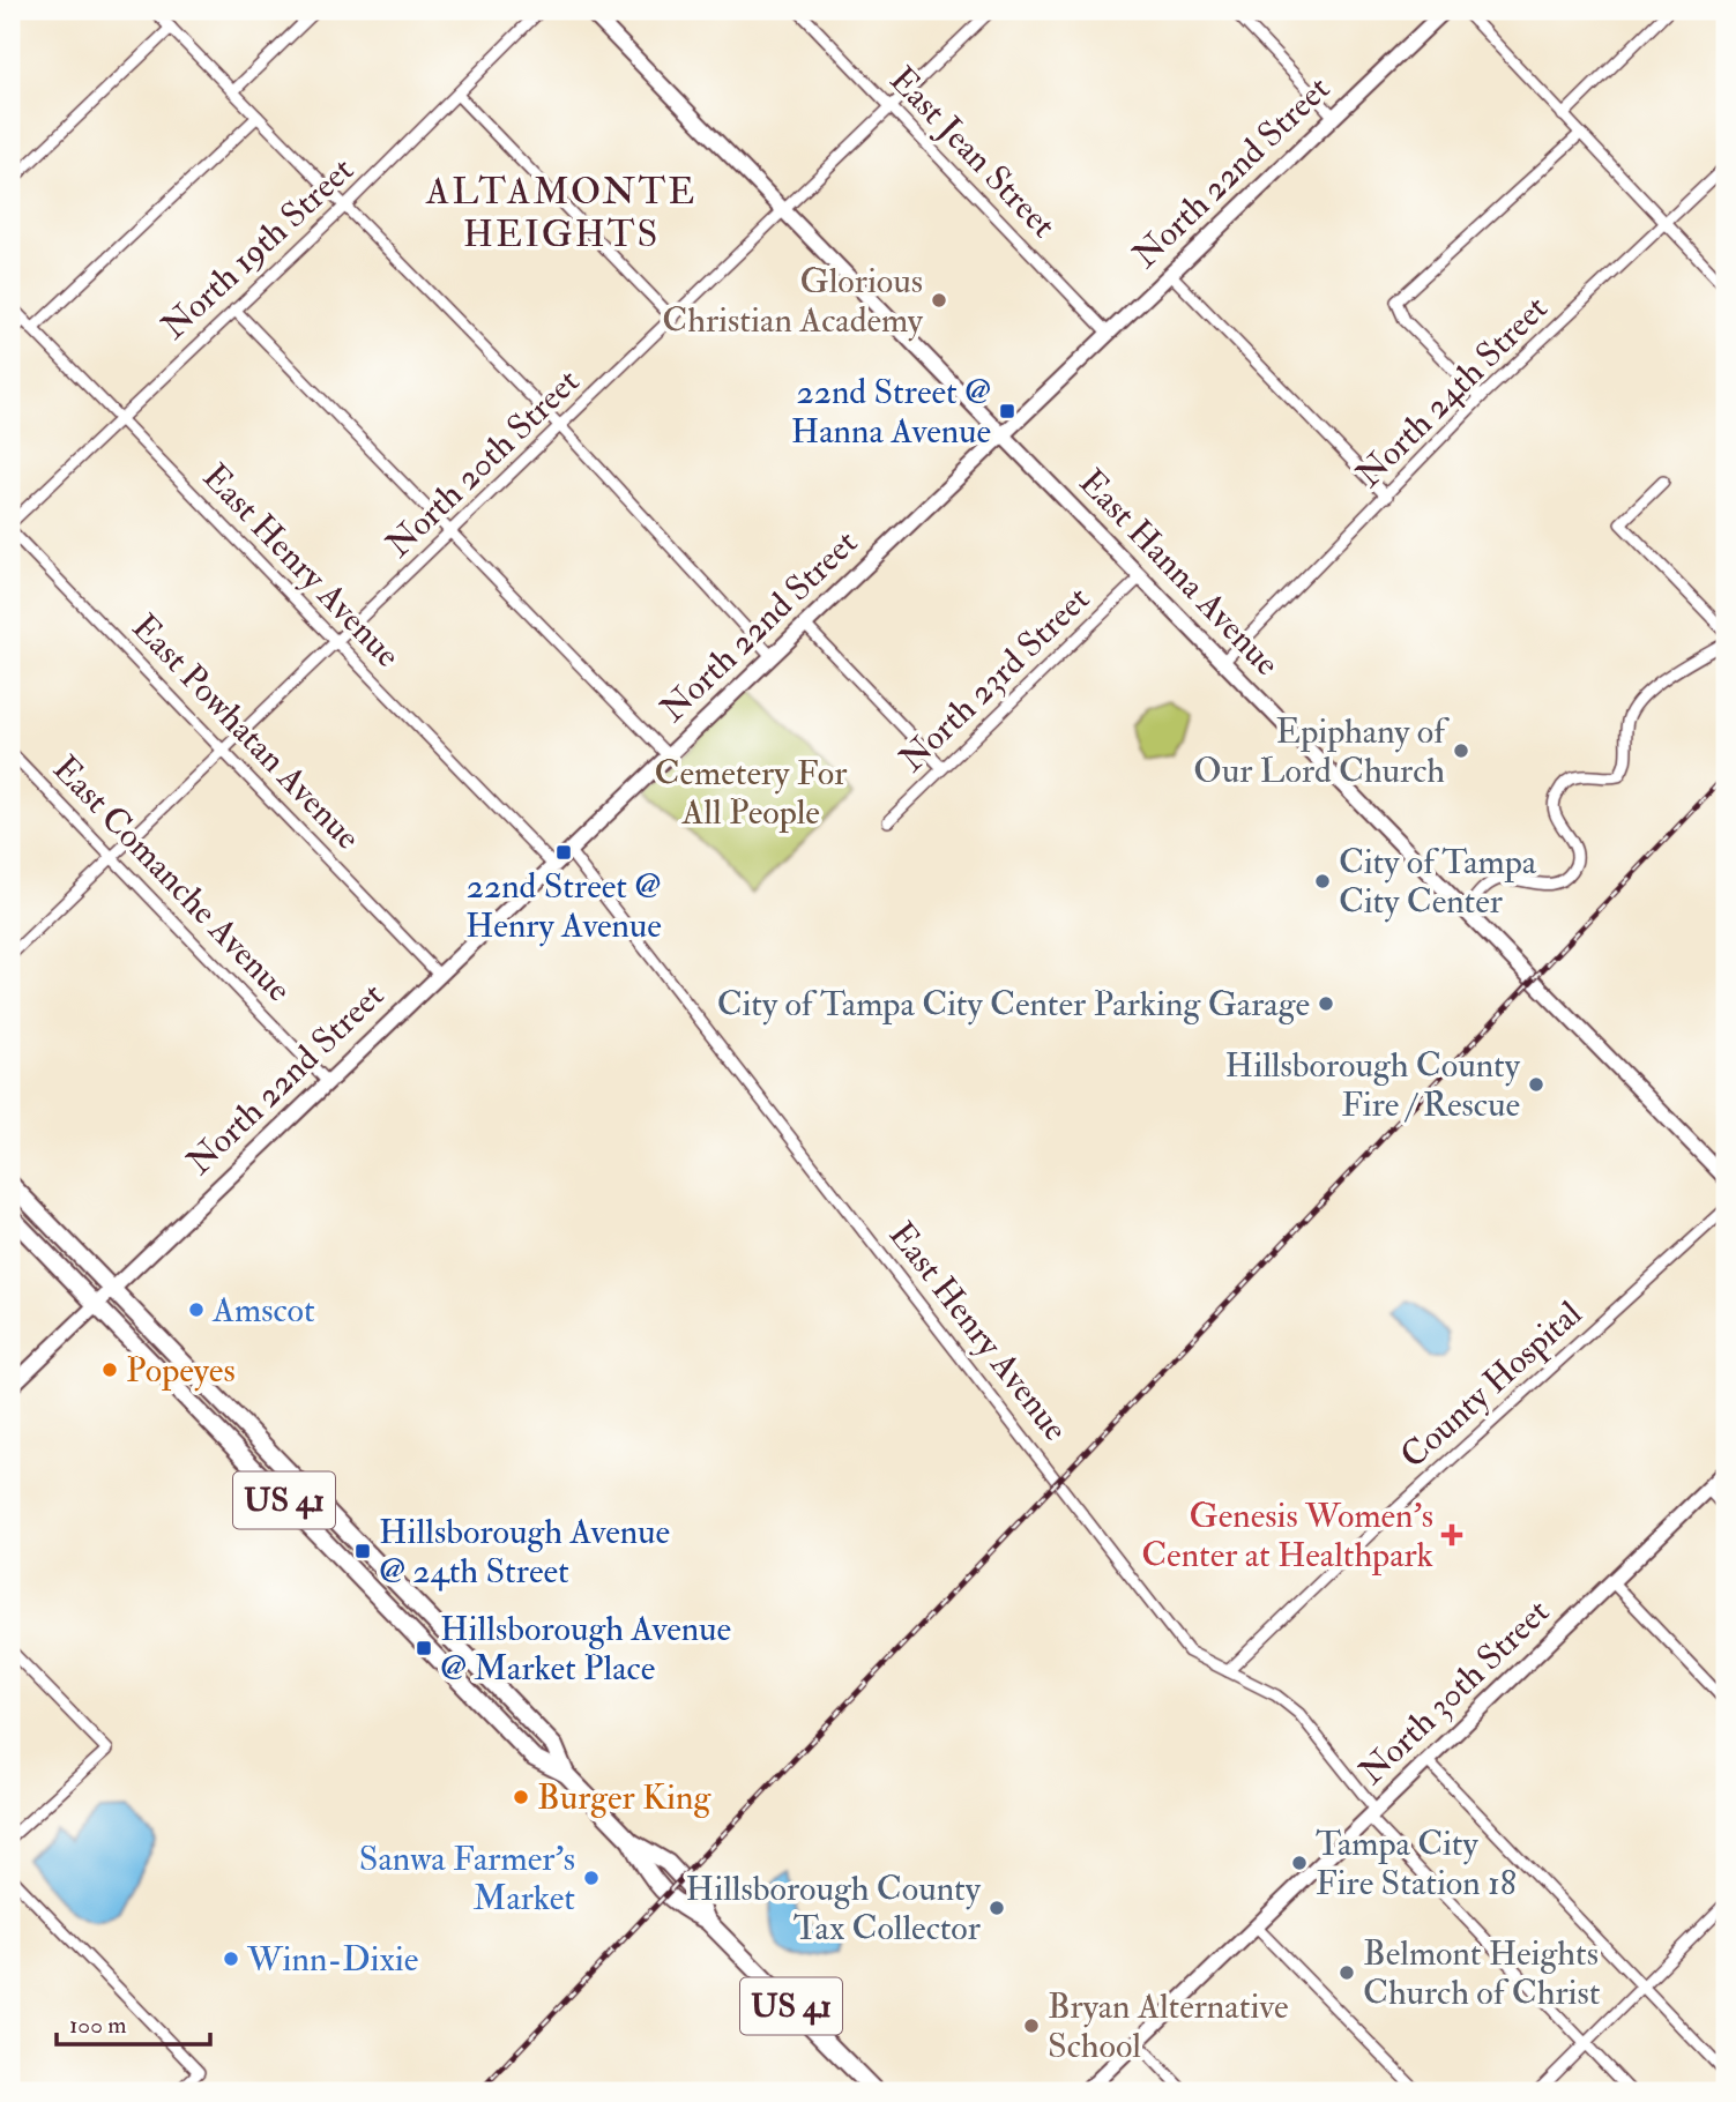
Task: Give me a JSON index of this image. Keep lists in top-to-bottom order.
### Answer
{
  "streets": {
    "main road": ["US 41"],
    "street": [
      "East Jean Street",
      "North 22nd Street",
      "North 19th Street",
      "North 24th Street",
      "North 20th Street",
      "East Henry Avenue",
      "East Hanna Avenue",
      "North 23rd Street",
      "East Powhatan Avenue",
      "East Comanche Avenue",
      "County Hospital",
      "North 30th Street"
    ]
  },
  "crossings": [
    ["East Jean Street", "North 22nd Street"],
    ["East Jean Street", "North 20th Street"],
    ["North 22nd Street", "East Henry Avenue"],
    ["North 22nd Street", "East Hanna Avenue"],
    ["North 22nd Street", "East Powhatan Avenue"],
    ["North 22nd Street", "East Comanche Avenue"],
    ["North 22nd Street", "US 41"],
    ["North 19th Street", "East Henry Avenue"],
    ["North 24th Street", "East Hanna Avenue"],
    ["North 20th Street", "East Henry Avenue"],
    ["North 20th Street", "East Hanna Avenue"],
    ["North 20th Street", "East Powhatan Avenue"],
    ["North 20th Street", "East Comanche Avenue"],
    ["East Henry Avenue", "County Hospital"],
    ["East Henry Avenue", "North 30th Street"],
    ["East Hanna Avenue", "North 23rd Street"]
  ],
  "districts": ["ALTAMONTE HEIGHTS"],
  "parks": ["Cemetery For All People"],
  "places": {
    "other": [
      "Glorious Christian Academy",
      "Epiphany of Our Lord Church",
      "City of Tampa City Center",
      "City of Tampa City Center Parking Garage",
      "Hillsborough County Fire / Rescue",
      "Amscot",
      "Popeyes",
      "Burger King",
      "Tampa City Fire Station 18",
      "Sanwa Farmer's Market",
      "Hillsborough County Tax Collector",
      "Winn-Dixie",
      "Belmont Heights Church of Christ",
      "Bryan Alternative School"
    ],
    "transit": [
      "22nd Street @ Hanna Avenue",
      "22nd Street @ Henry Avenue",
      "Hillsborough Avenue @ 24th Street",
      "Hillsborough Avenue @ Market Place"
    ],
    "health": ["Genesis Women’s Center at Healthpark"]
  },
  "scale_bar": "100 m"
}
